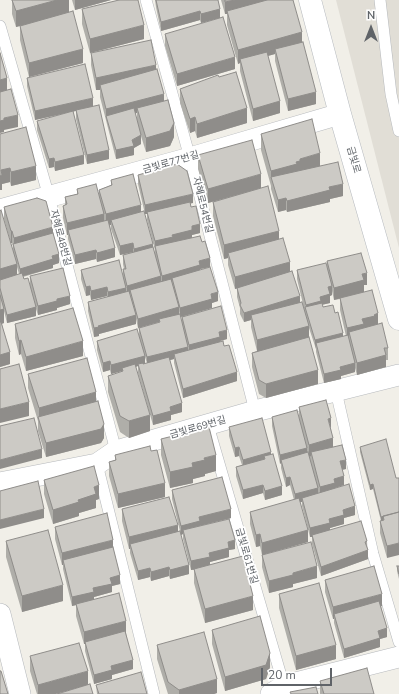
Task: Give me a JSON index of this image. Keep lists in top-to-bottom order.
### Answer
{
  "streets": {
    "street": [
      "금빛로",
      "금빛로77번길",
      "금빛로69번길",
      "금빛로61번길"
    ],
    "lane": ["자혜로54번길", "자혜로48번길"]
  },
  "crossings": [
    ["금빛로", "금빛로77번길"],
    ["금빛로77번길", "자혜로54번길"],
    ["금빛로77번길", "자혜로48번길"],
    ["자혜로54번길", "금빛로69번길"],
    ["자혜로48번길", "금빛로69번길"],
    ["금빛로69번길", "금빛로61번길"]
  ],
  "scale_bar": "20 m",
  "north": "top"
}
